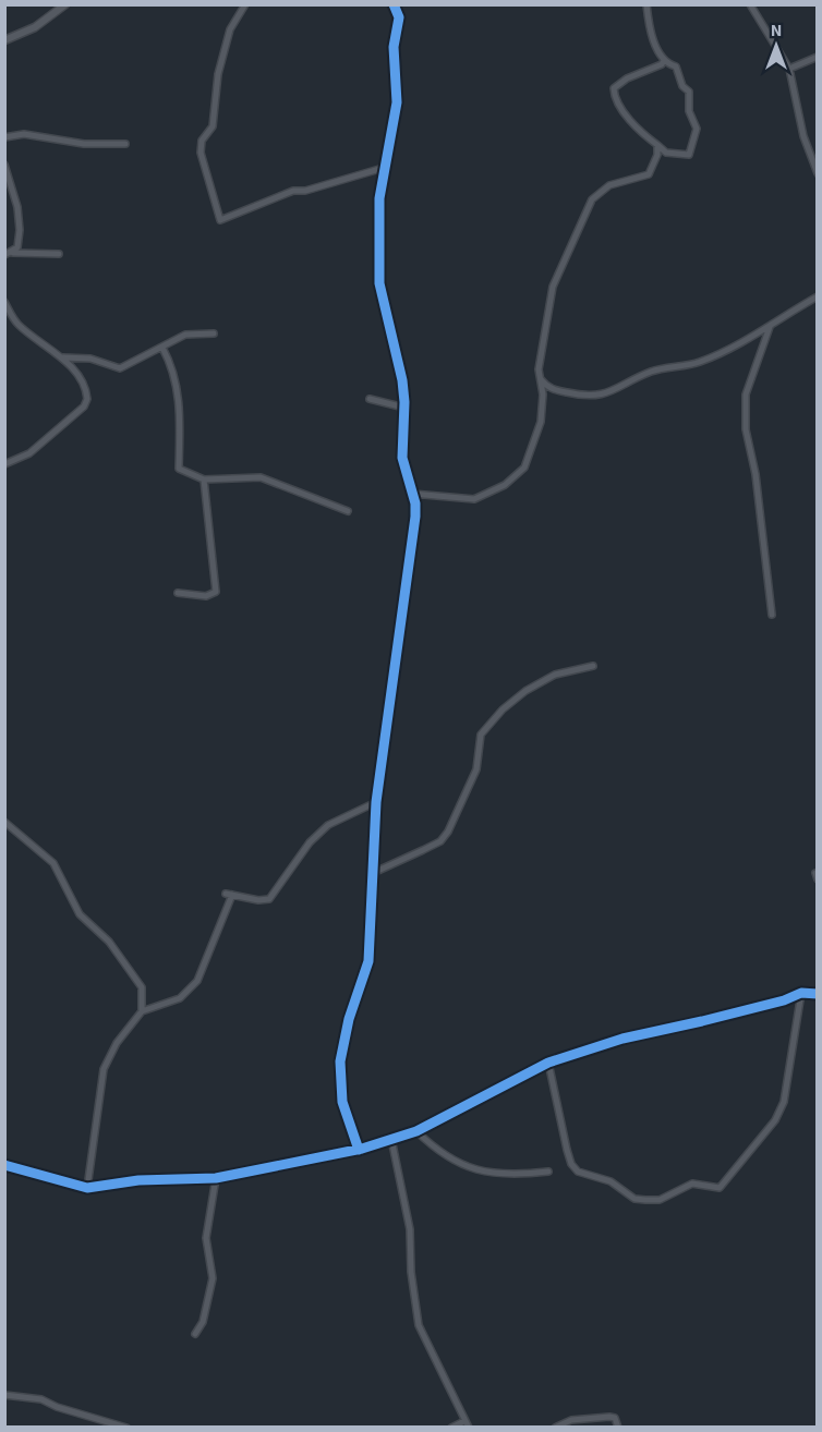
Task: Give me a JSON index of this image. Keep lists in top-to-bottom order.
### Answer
{
  "north": "top"
}
